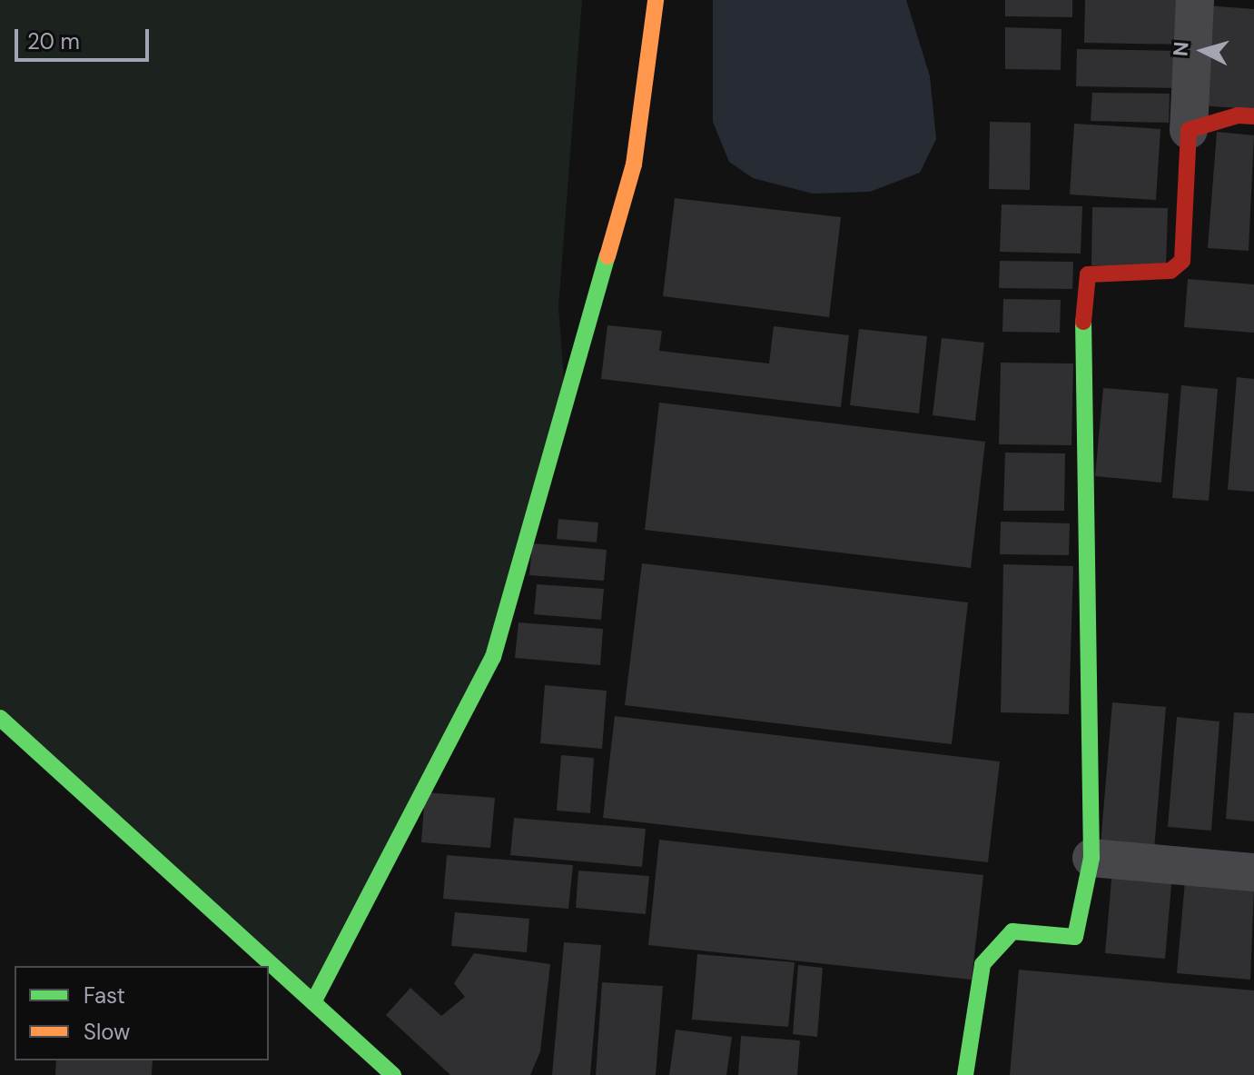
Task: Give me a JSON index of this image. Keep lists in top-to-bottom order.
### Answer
{
  "legend": ["Fast", "Slow"],
  "scale_bar": "20 m",
  "north": "left"
}
